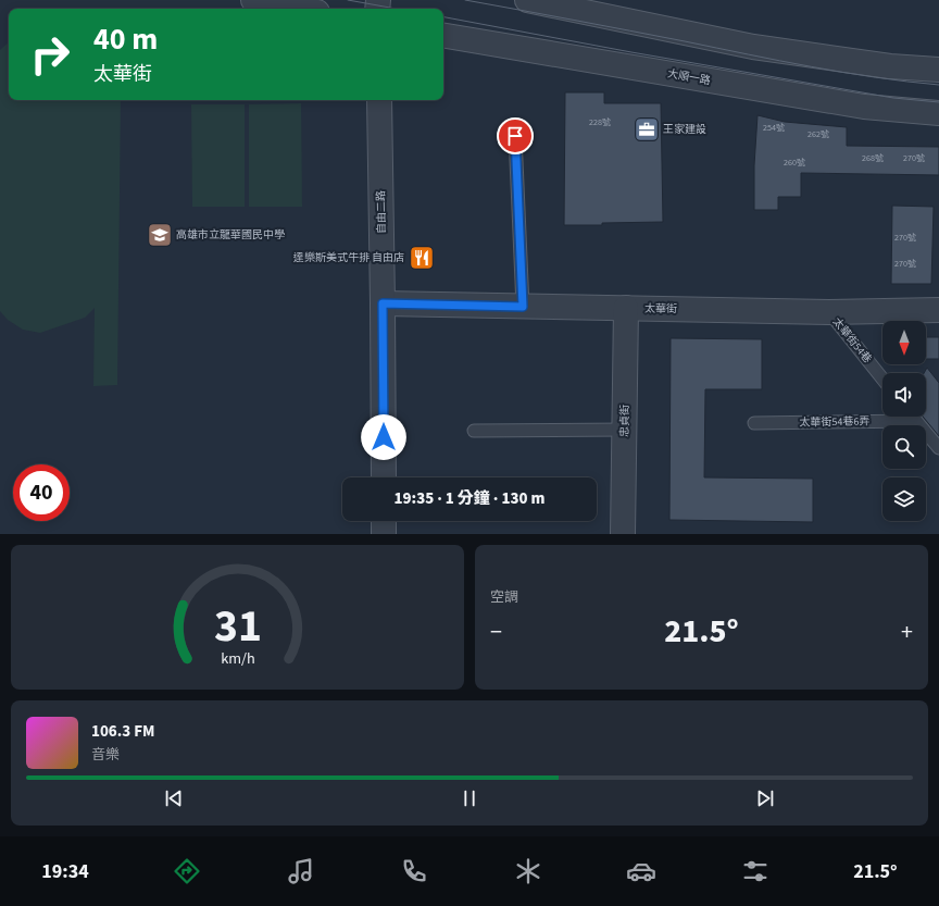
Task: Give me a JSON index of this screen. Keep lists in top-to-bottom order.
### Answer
{
  "streets": {
    "street": [
      "大順一路",
      "自由二路",
      "太華街",
      "忠貞街"
    ],
    "lane": ["太華街54巷", "太華街54巷6弄"]
  },
  "crossings": [
    ["自由二路", "太華街"],
    ["太華街", "太華街54巷"],
    ["太華街", "忠貞街"]
  ],
  "places": {
    "office": ["王家建設"],
    "school or university": ["高雄市立龍華國民中學"],
    "restaurant": ["達樂斯美式牛排 自由店"]
  },
  "house_numbers": [
    "228號",
    "254號",
    "262號",
    "268號",
    "270號",
    "260號",
    "270號",
    "270號"
  ],
  "north": "bottom",
  "page": {
    "turn": ["40 m", "太華街"],
    "limit": "40",
    "trip": "19:35 · 1 分鐘 · 130 m",
    "tile": "空調",
    "heat": ["−", "21.5°", "+"],
    "song": ["106.3 FM", "音樂"],
    "tabs": ["19:34", "21.5°"],
    "gauge": ["31", "km/h"]
  }
}
